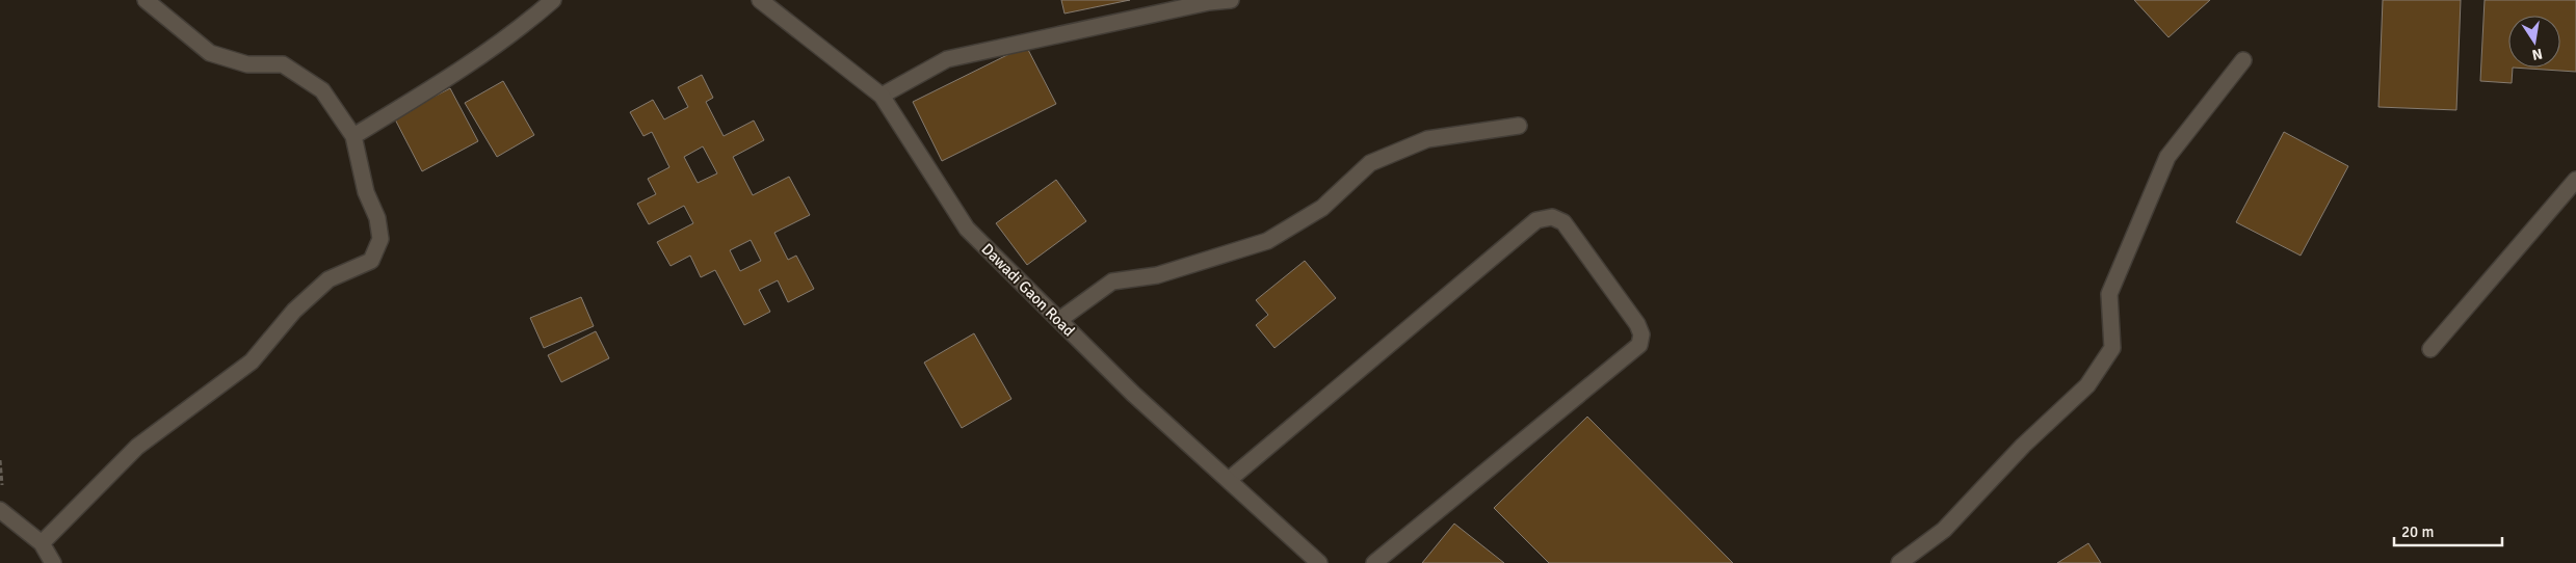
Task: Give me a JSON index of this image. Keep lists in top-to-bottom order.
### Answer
{
  "streets": {
    "street": ["Dawadi Gaon Road"]
  },
  "scale_bar": "20 m",
  "north": "bottom"
}
